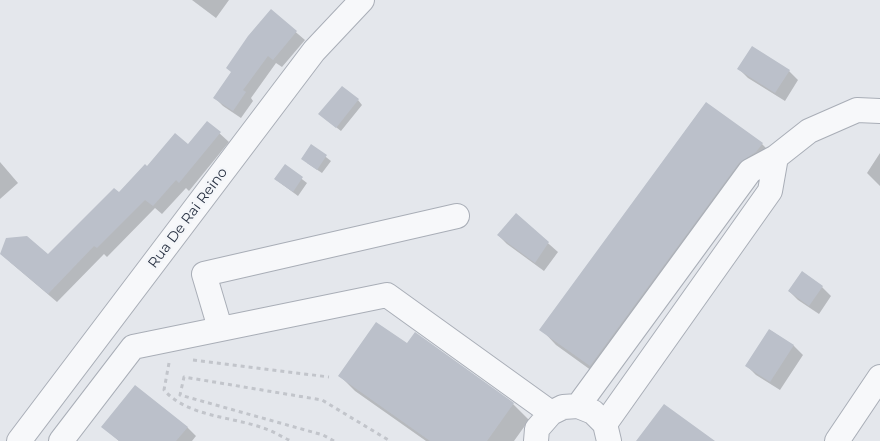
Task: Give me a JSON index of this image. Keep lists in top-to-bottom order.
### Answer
{
  "streets": {
    "street": ["Rua De Rai Reino"]
  }
}
